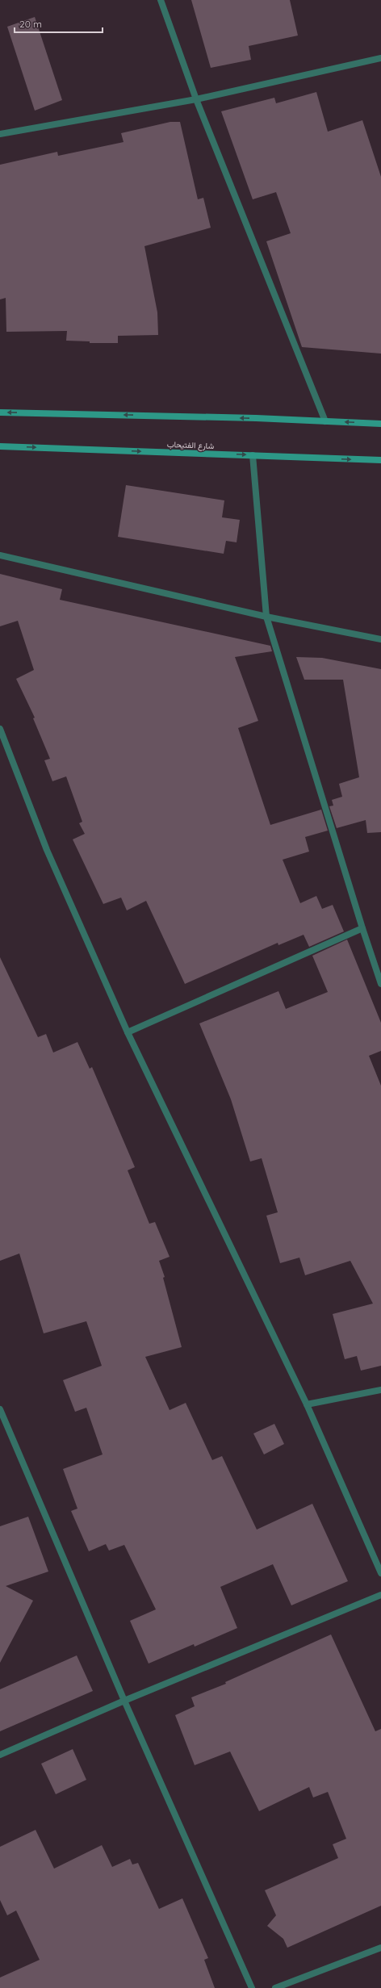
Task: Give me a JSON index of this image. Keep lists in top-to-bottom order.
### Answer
{
  "streets": {
    "main road": ["شارع الفتيحاب"]
  },
  "scale_bar": "20 m"
}
